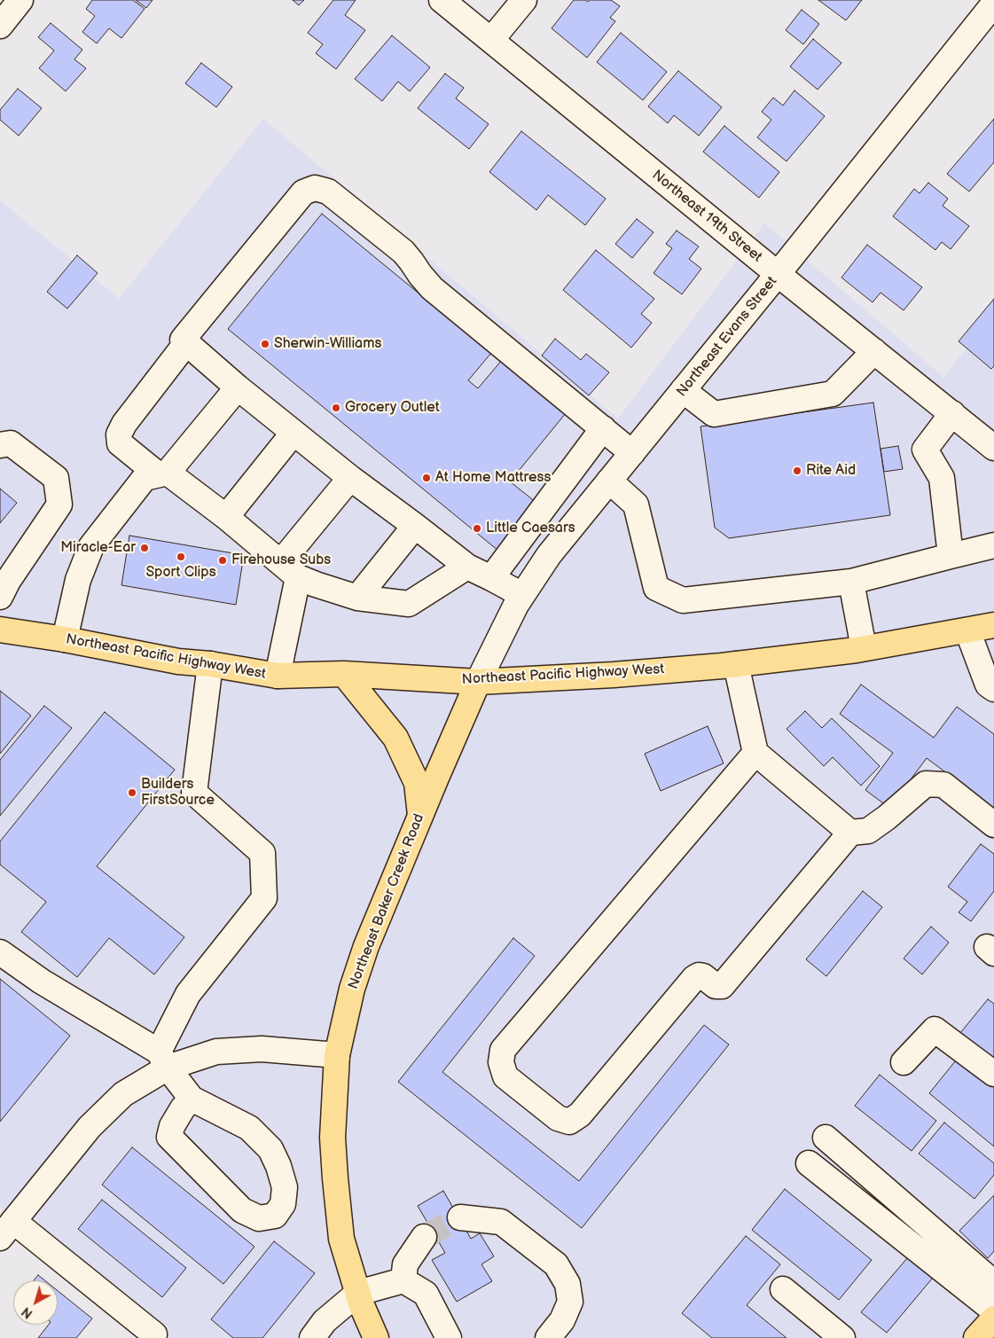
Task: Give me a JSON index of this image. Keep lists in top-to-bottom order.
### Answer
{
  "streets": {
    "main road": ["Northeast Pacific Highway West", "Northeast Baker Creek Road"],
    "street": ["Northeast 19th Street", "Northeast Evans Street"]
  },
  "crossings": [
    ["Northeast 19th Street", "Northeast Evans Street"],
    ["Northeast Evans Street", "Northeast Pacific Highway West"],
    ["Northeast Evans Street", "Northeast Baker Creek Road"],
    ["Northeast Pacific Highway West", "Northeast Baker Creek Road"]
  ],
  "places": [
    "Sherwin-Williams",
    "Grocery Outlet",
    "Rite Aid",
    "At Home Mattress",
    "Little Caesars",
    "Miracle-Ear",
    "Sport Clips",
    "Firehouse Subs",
    "Builders FirstSource"
  ],
  "north": "bottom left"
}
